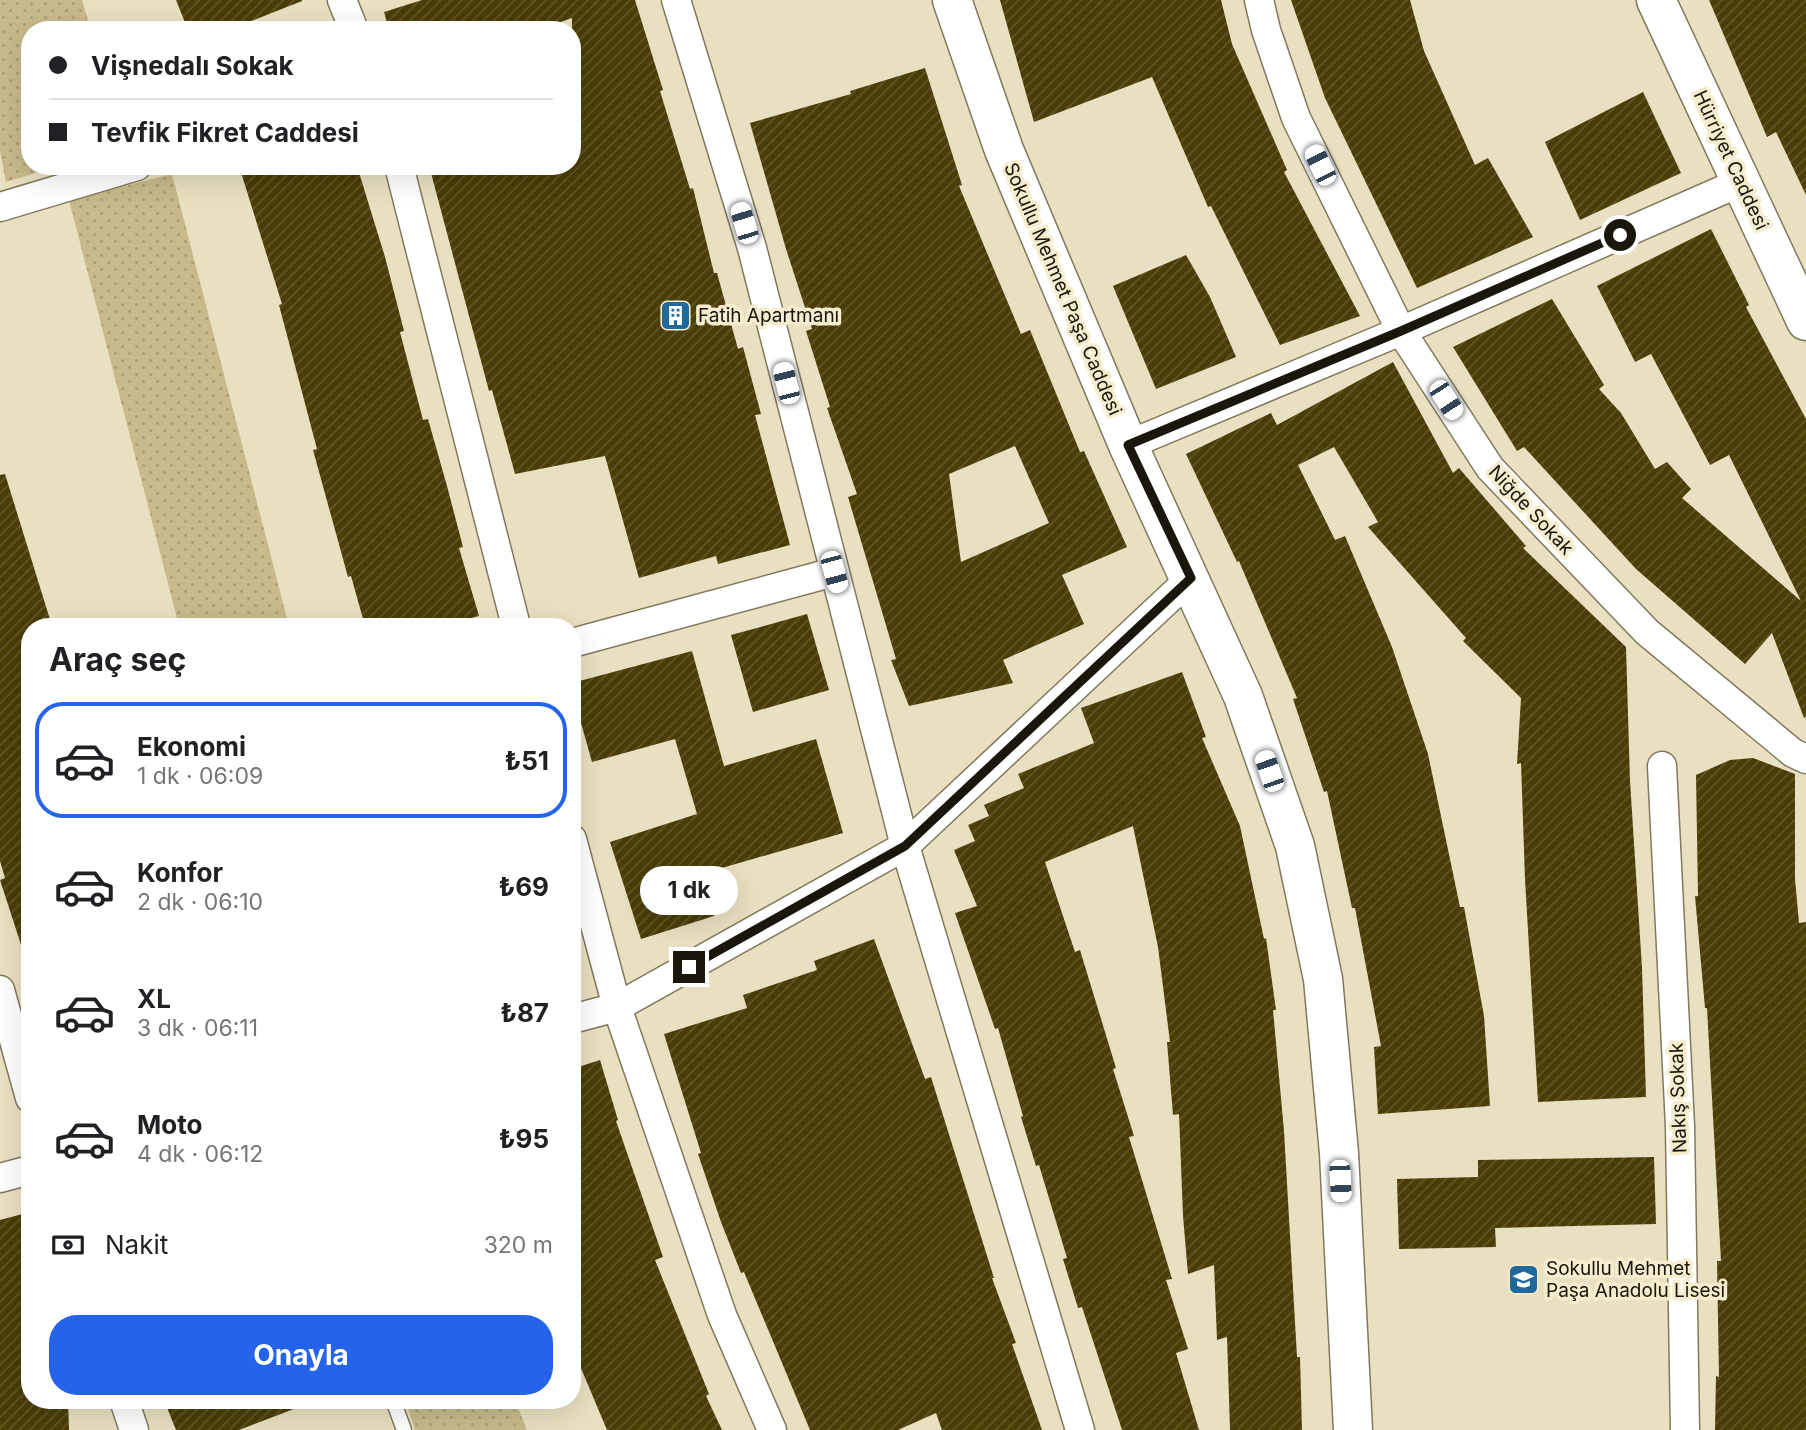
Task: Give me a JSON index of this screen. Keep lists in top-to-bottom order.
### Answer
{
  "streets": {
    "main road": ["Hürriyet Caddesi", "Sokullu Mehmet Paşa Caddesi"],
    "street": ["Niğde Sokak", "Nakış Sokak"]
  },
  "places": {
    "building": ["Fatih Apartmanı"],
    "school or university": ["Sokullu Mehmet Paşa Anadolu Lisesi"]
  },
  "page": {
    "banner": ["Vişnedalı Sokak", "Tevfik Fikret Caddesi"],
    "heading": "Araç seç",
    "list": [
      {
        "name": "Ekonomi",
        "note": "1 dk · 06:09",
        "value": "₺51"
      },
      {
        "name": "Konfor",
        "note": "2 dk · 06:10",
        "value": "₺69"
      },
      {
        "name": "XL",
        "note": "3 dk · 06:11",
        "value": "₺87"
      },
      {
        "name": "Moto",
        "note": "4 dk · 06:12",
        "value": "₺95"
      }
    ],
    "bubble": "1 dk",
    "pay": ["Nakit", "320 m"],
    "buttons": "Onayla"
  }
}
